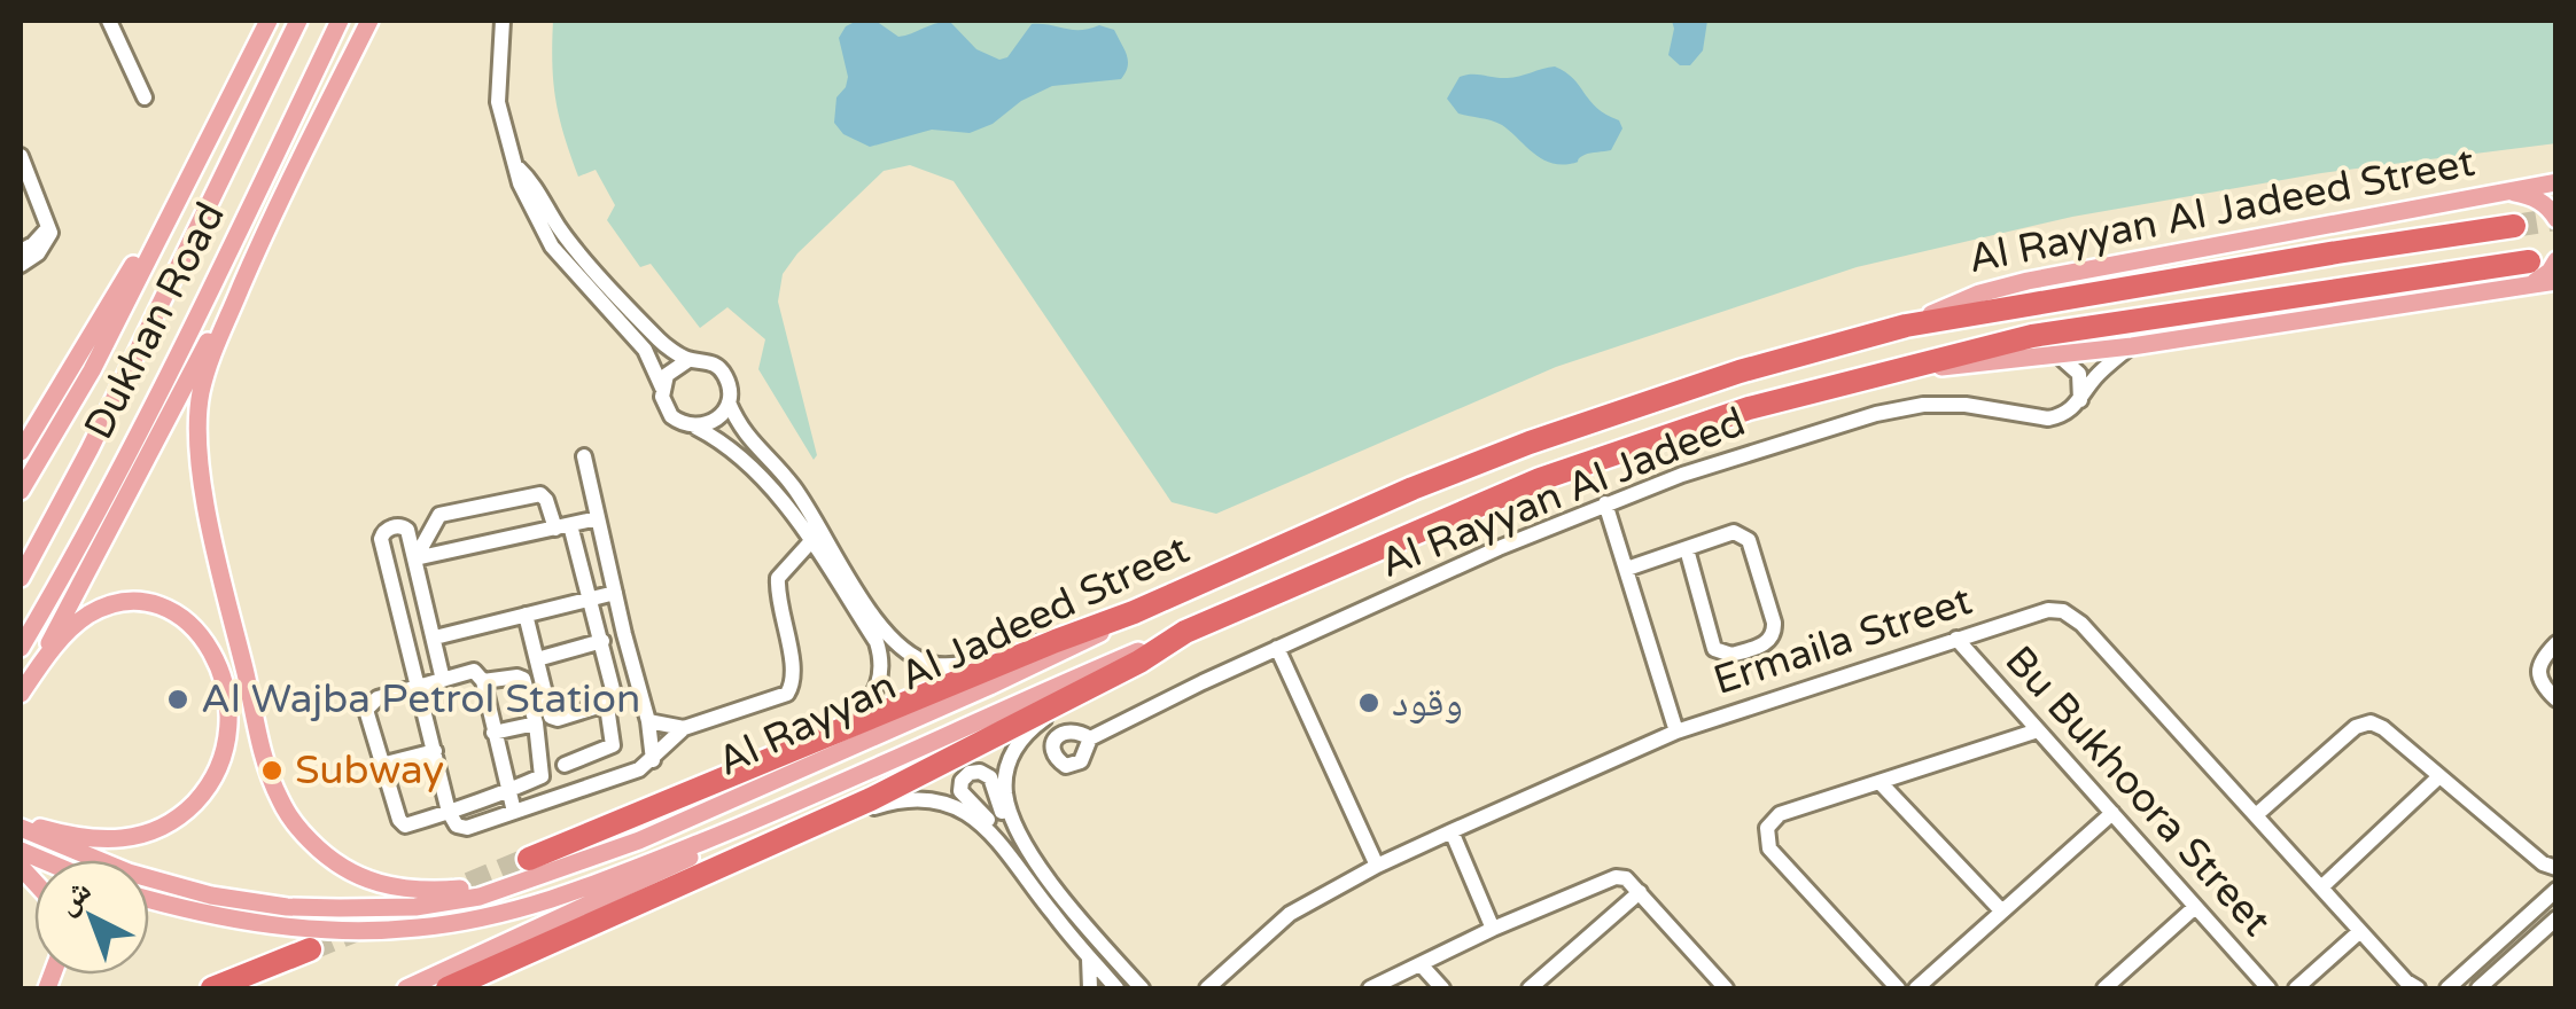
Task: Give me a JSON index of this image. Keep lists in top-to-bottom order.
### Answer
{
  "streets": {
    "highway": ["Al Rayyan Al Jadeed Street"],
    "main road": ["Dukhan Road"],
    "street": ["Al Rayyan Al Jadeed", "Ermaila Street", "Bu Bukhoora Street"]
  },
  "crossings": [
    ["Ermaila Street", "Bu Bukhoora Street"]
  ],
  "places": ["Al Wajba Petrol Station", "وقود", "Subway"],
  "north": "top left"
}
